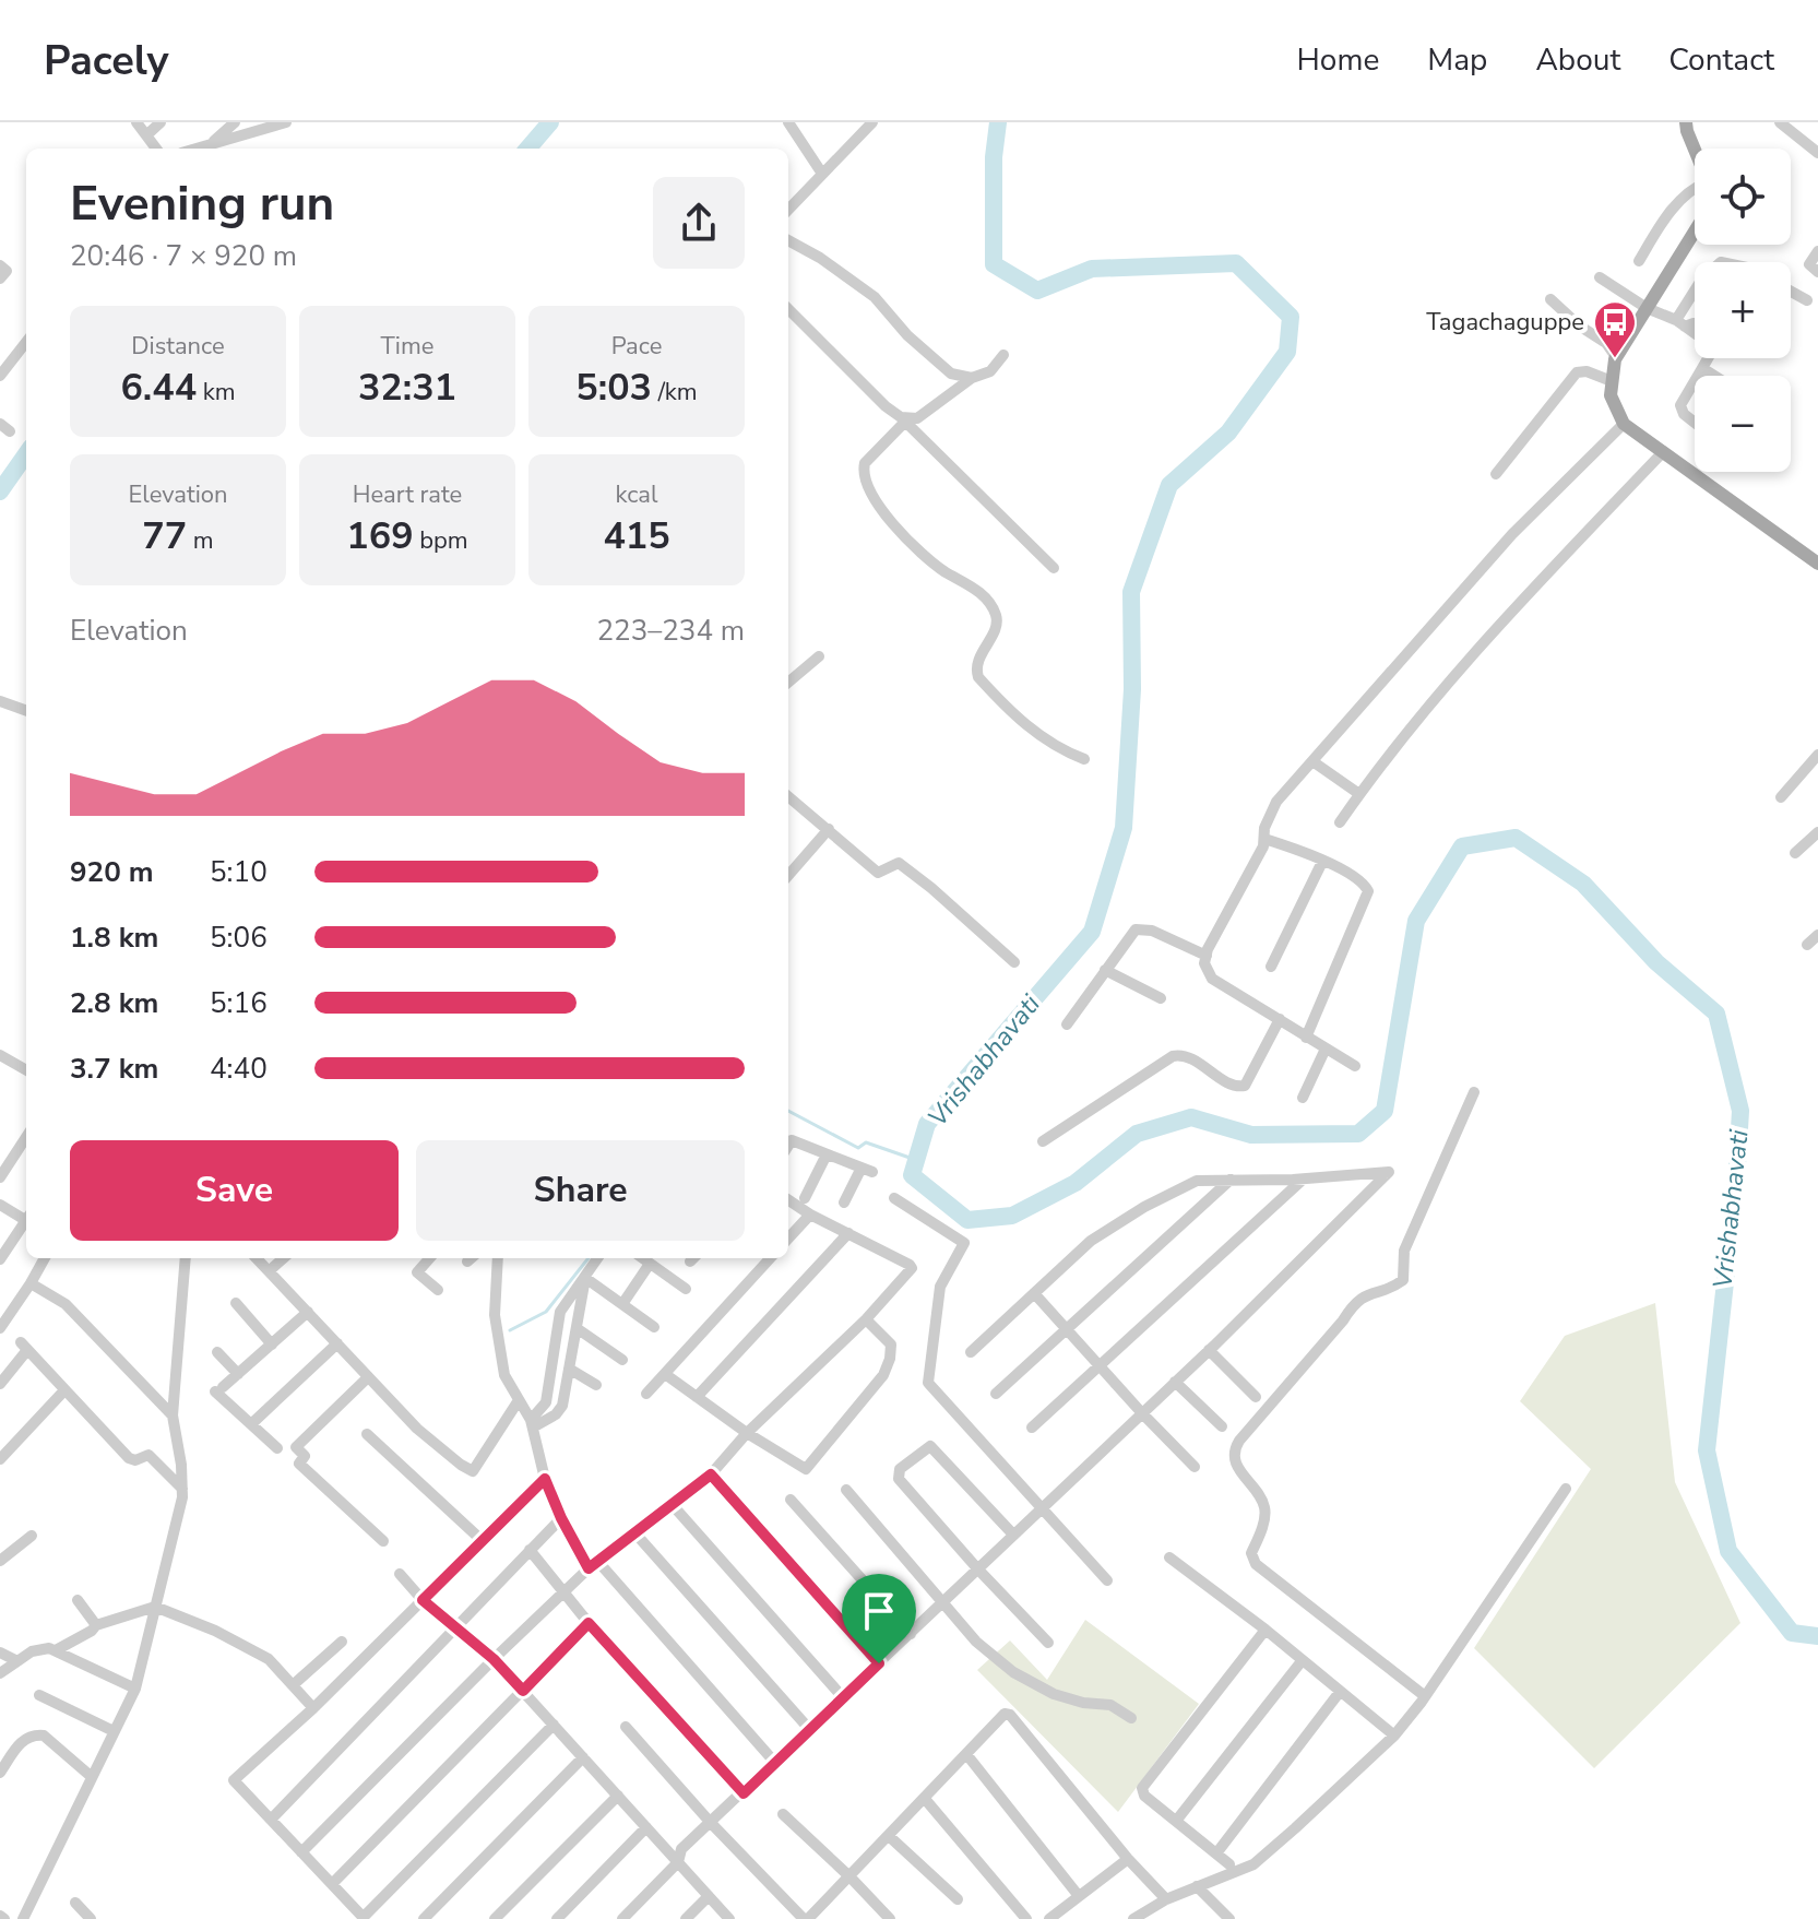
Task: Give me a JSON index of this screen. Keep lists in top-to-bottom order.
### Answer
{
  "water": ["Vrishabhavati"],
  "places": {
    "bus stop": ["Tagachaguppe"]
  },
  "page": {
    "header": "Pacely",
    "nav": [
      "Home",
      "Map",
      "About",
      "Contact"
    ],
    "map_buttons": ["+", "−"],
    "heading": ["Evening run", "20:46 · 7 × 920 m"],
    "stats": [
      ["Distance", "6.44 km"],
      ["Time", "32:31"],
      ["Pace", "5:03 /km"],
      ["Elevation", "77 m"],
      ["Heart rate", "169 bpm"],
      ["kcal", "415"]
    ],
    "chart": ["Elevation", "223–234 m"],
    "list": [
      {
        "name": "920 m",
        "note": "5:10"
      },
      {
        "name": "1.8 km",
        "note": "5:06"
      },
      {
        "name": "2.8 km",
        "note": "5:16"
      },
      {
        "name": "3.7 km",
        "note": "4:40"
      }
    ],
    "buttons": ["Save", "Share"]
  }
}
